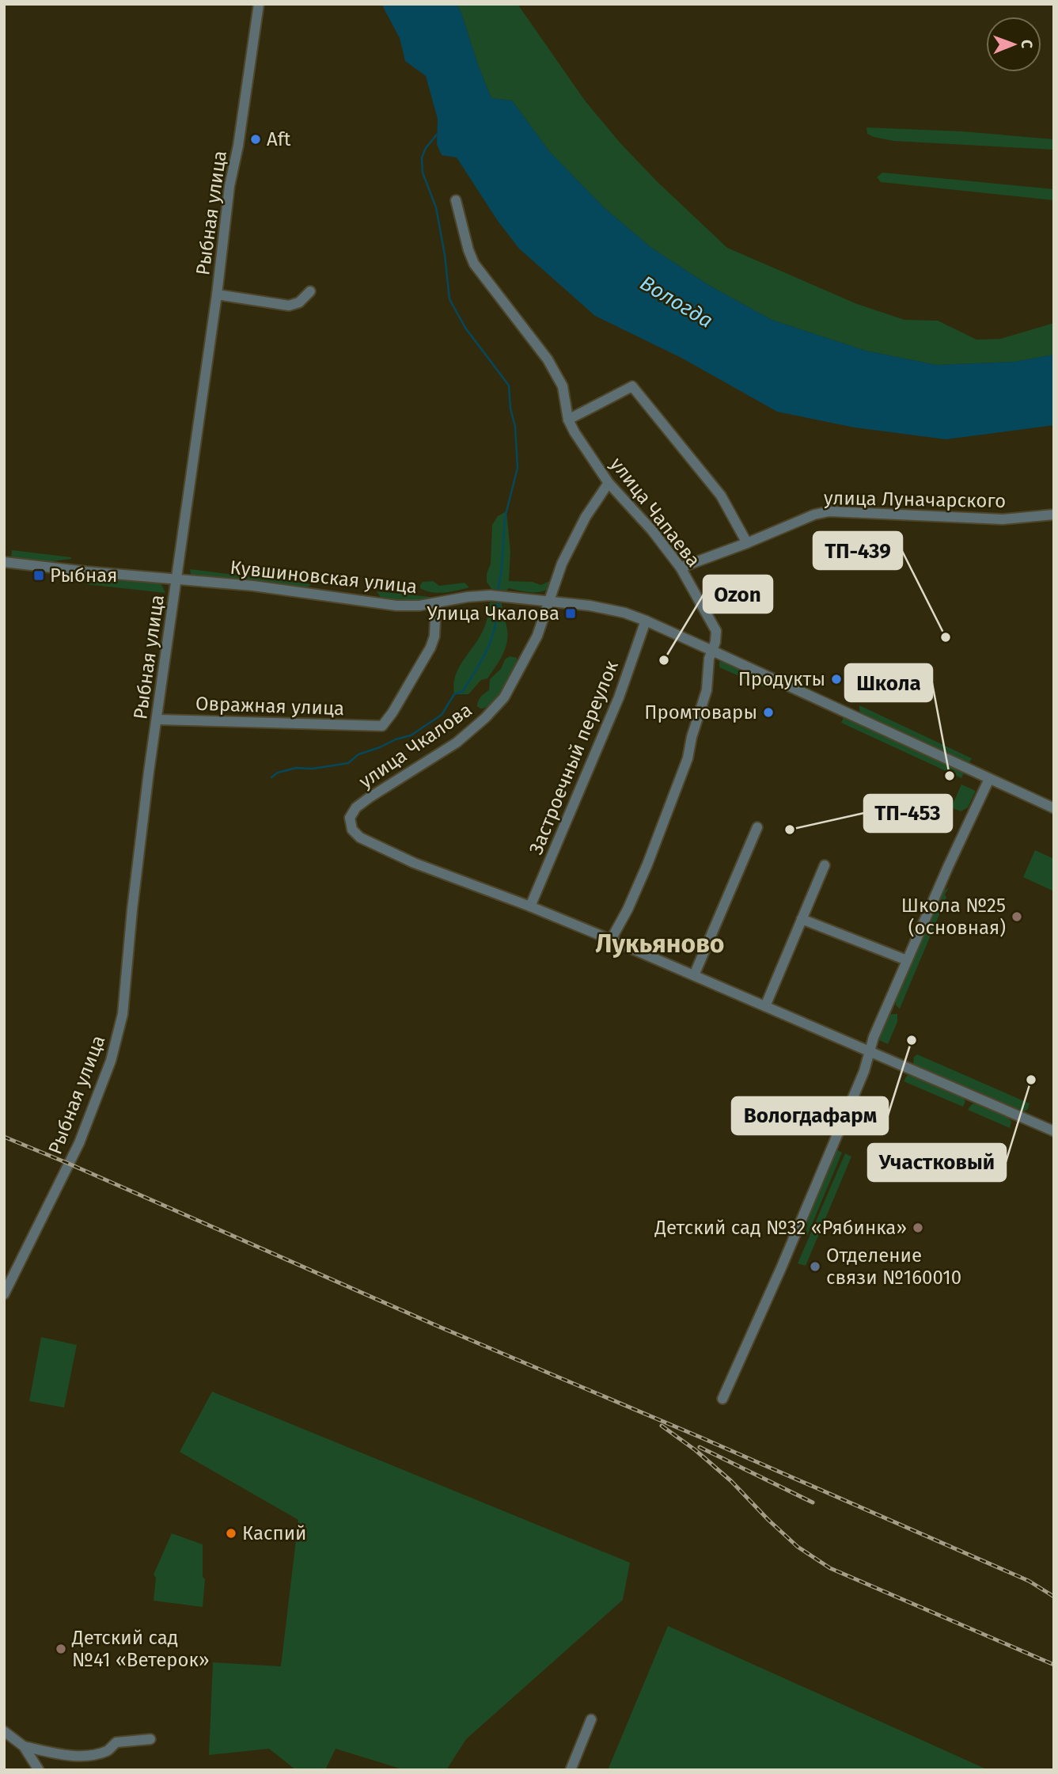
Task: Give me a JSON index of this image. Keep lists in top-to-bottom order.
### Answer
{
  "streets": {
    "street": [
      "Рыбная улица",
      "улица Луначарского",
      "улица Чапаева",
      "Кувшиновская улица",
      "Овражная улица",
      "улица Чкалова",
      "Застроечный переулок"
    ]
  },
  "crossings": [
    ["Рыбная улица", "Кувшиновская улица"],
    ["Рыбная улица", "Овражная улица"],
    ["улица Луначарского", "улица Чапаева"],
    ["улица Чапаева", "Кувшиновская улица"],
    ["улица Чапаева", "улица Чкалова"],
    ["Кувшиновская улица", "Овражная улица"],
    ["Кувшиновская улица", "улица Чкалова"],
    ["Кувшиновская улица", "Застроечный переулок"],
    ["улица Чкалова", "Застроечный переулок"]
  ],
  "districts": ["Лукьяново"],
  "water": ["Вологда"],
  "places": {
    "other": [
      "Aft",
      "ТП-439",
      "Ozon",
      "Продукты",
      "Промтовары",
      "Школа",
      "ТП-453",
      "Школа №25 (основная)",
      "Вологдафарм",
      "Участковый",
      "Детский сад №32 «Рябинка»",
      "Отделение связи №160010",
      "Каспий",
      "Детский сад №41 «Ветерок»"
    ],
    "transit": ["Рыбная", "Улица Чкалова"]
  },
  "north": "right"
}
